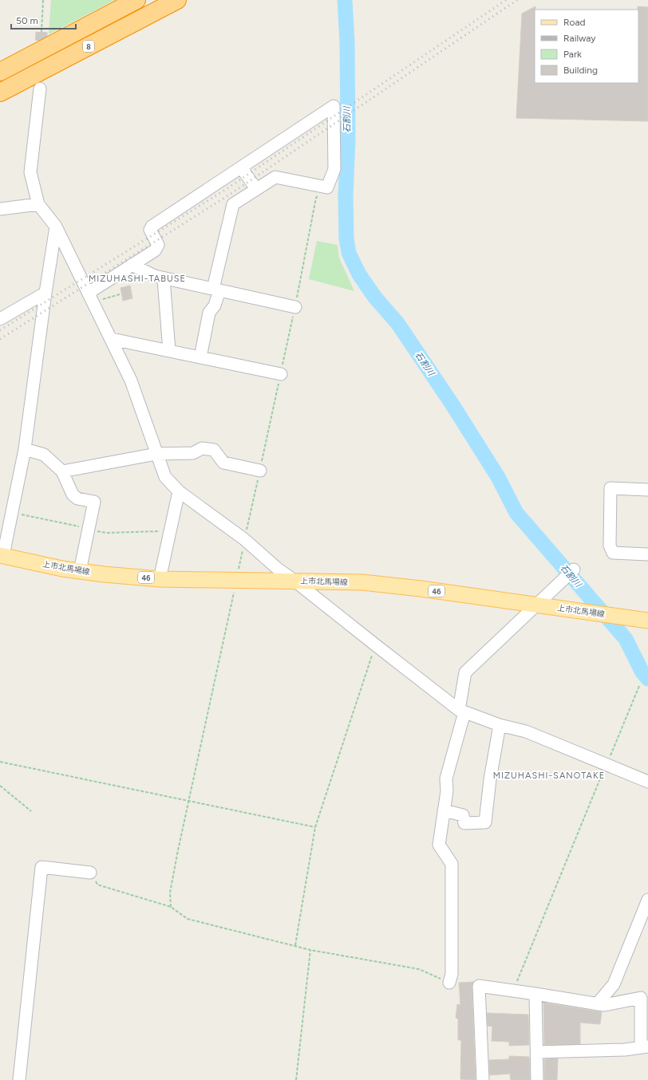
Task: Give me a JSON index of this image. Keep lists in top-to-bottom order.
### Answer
{
  "streets": {
    "highway": ["8"],
    "main road": ["上市北馬場線", "46"]
  },
  "districts": ["MIZUHASHI-TABUSE", "MIZUHASHI-SANOTAKE"],
  "water": ["石割川"],
  "legend": [
    "Road",
    "Railway",
    "Park",
    "Building"
  ],
  "scale_bar": "50 m"
}
